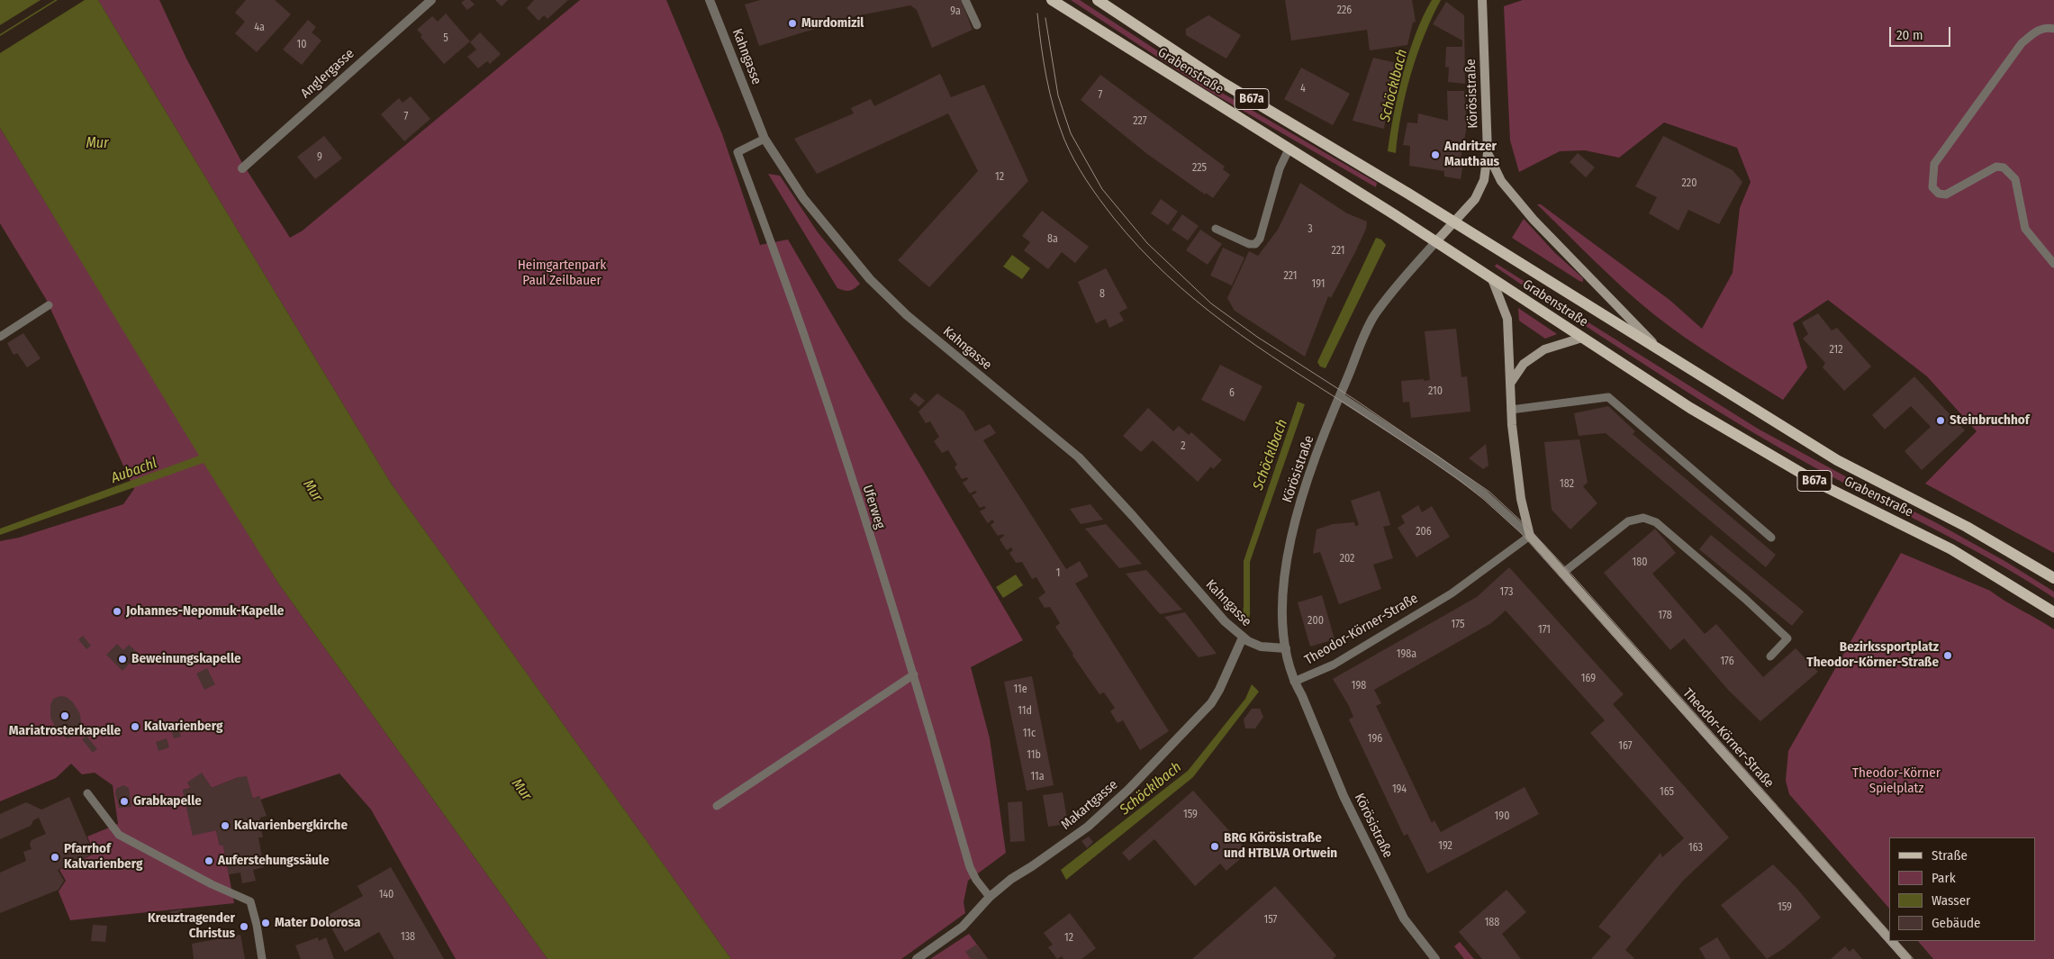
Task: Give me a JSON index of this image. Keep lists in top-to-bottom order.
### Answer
{
  "streets": {
    "main road": [
      "Grabenstraße",
      "Körösistraße",
      "B67a",
      "Theodor-Körner-Straße"
    ],
    "street": ["Kahngasse", "Anglergasse", "Makartgasse"],
    "lane": ["Uferweg"]
  },
  "crossings": [
    ["Kahngasse", "Körösistraße"],
    ["Kahngasse", "Uferweg"],
    ["Kahngasse", "Makartgasse"],
    ["Grabenstraße", "Körösistraße"],
    ["Grabenstraße", "Theodor-Körner-Straße"],
    ["Körösistraße", "Theodor-Körner-Straße"],
    ["Uferweg", "Makartgasse"]
  ],
  "water": ["Schöcklbach", "Mur", "Aubachl"],
  "parks": ["Heimgartenpark Paul Zeilbauer", "Theodor-Körner Spielplatz"],
  "places": [
    "Murdomizil",
    "Andritzer Mauthaus",
    "Steinbruchhof",
    "Johannes-Nepomuk-Kapelle",
    "Bezirkssportplatz Theodor-Körner-Straße",
    "Beweinungskapelle",
    "Mariatrosterkapelle",
    "Kalvarienberg",
    "Grabkapelle",
    "Kalvarienbergkirche",
    "BRG Körösistraße und HTBLVA Ortwein",
    "Pfarrhof Kalvarienberg",
    "Auferstehungssäule",
    "Mater Dolorosa",
    "Kreuztragender Christus"
  ],
  "house_numbers": [
    "226",
    "9a",
    "4a",
    "5",
    "10",
    "4",
    "7",
    "7",
    "227",
    "9",
    "225",
    "12",
    "220",
    "3",
    "8a",
    "221",
    "221",
    "191",
    "8",
    "212",
    "210",
    "6",
    "2",
    "182",
    "206",
    "202",
    "180",
    "1",
    "173",
    "178",
    "200",
    "175",
    "171",
    "198a",
    "176",
    "169",
    "198",
    "11e",
    "11d",
    "11c",
    "196",
    "167",
    "11b",
    "11a",
    "194",
    "165",
    "159",
    "190",
    "192",
    "163",
    "140",
    "159",
    "157",
    "188",
    "138",
    "12"
  ],
  "legend": [
    "Straße",
    "Park",
    "Wasser",
    "Gebäude"
  ],
  "scale_bar": "20 m"
}
